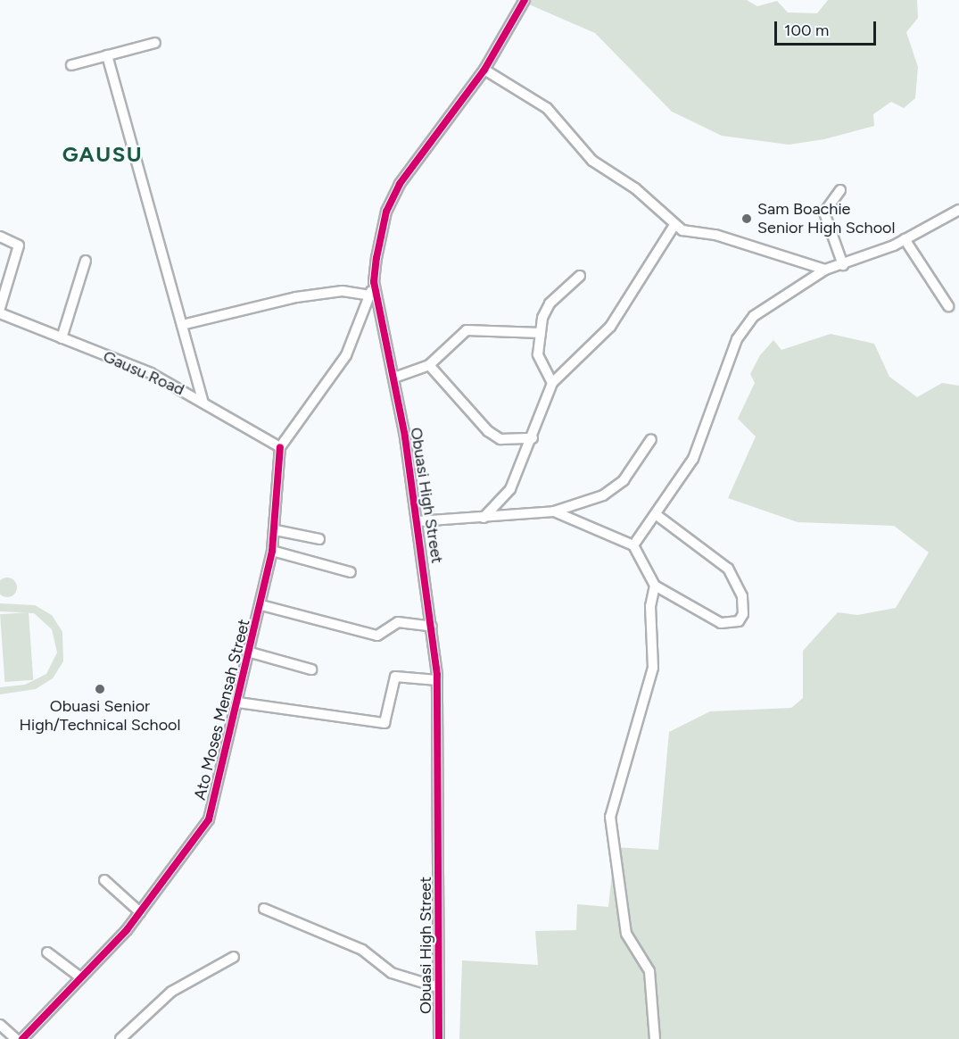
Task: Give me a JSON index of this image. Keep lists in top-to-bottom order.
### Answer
{
  "streets": {
    "street": ["Gausu Road", "Obuasi High Street", "Ato Moses Mensah Street"]
  },
  "crossings": [
    ["Gausu Road", "Ato Moses Mensah Street"]
  ],
  "districts": ["GAUSU"],
  "places": ["Sam Boachie Senior High School", "Obuasi Senior High/Technical School"],
  "scale_bar": "100 m"
}
